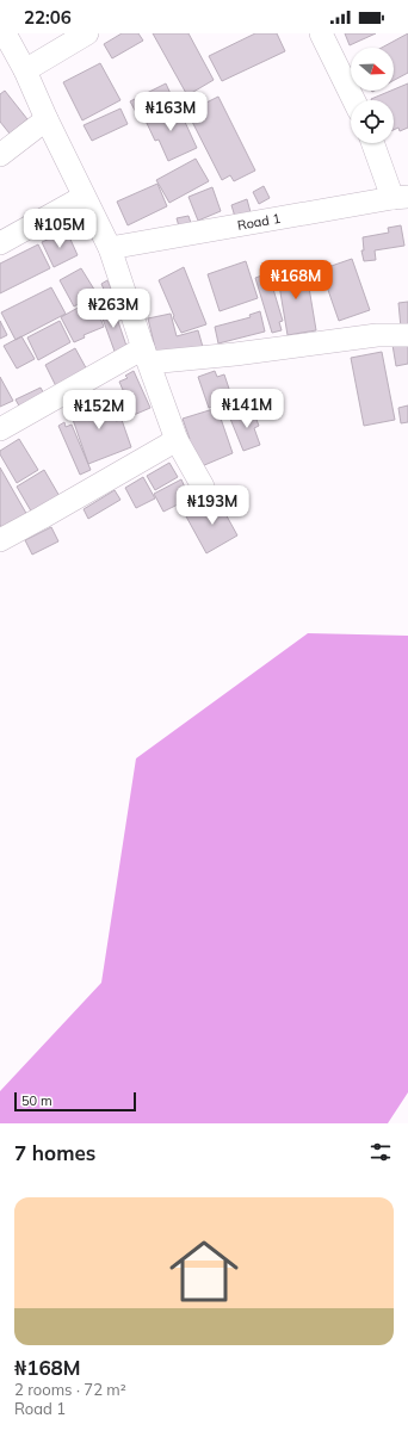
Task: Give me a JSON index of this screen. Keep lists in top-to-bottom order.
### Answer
{
  "streets": {
    "street": ["Road 1"]
  },
  "scale_bar": "50 m",
  "north": "right",
  "page": {
    "status": "22:06",
    "price": [
      "₦163M",
      "₦105M",
      "₦168M",
      "₦263M",
      "₦141M",
      "₦152M",
      "₦193M"
    ],
    "scale": "50 m",
    "heading": "7 homes",
    "list": [
      {
        "name": "₦168M",
        "note": "2 rooms · 72 m² · Road 1"
      }
    ]
  }
}
